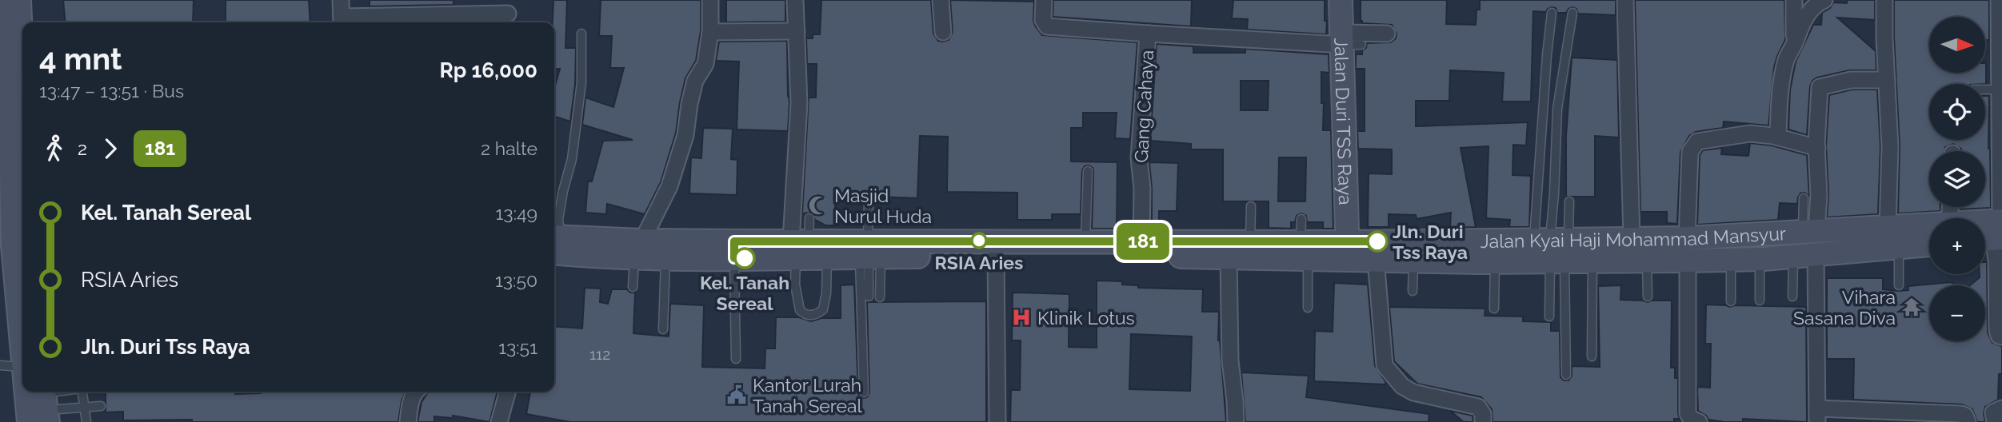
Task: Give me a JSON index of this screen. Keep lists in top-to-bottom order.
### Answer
{
  "streets": {
    "main road": ["Jalan Duri TSS Raya", "Jalan Kyai Haji Mohammad Mansyur"],
    "street": ["Gang Cahaya"]
  },
  "crossings": [
    ["Gang Cahaya", "Jalan Kyai Haji Mohammad Mansyur"],
    ["Jalan Duri TSS Raya", "Jalan Kyai Haji Mohammad Mansyur"]
  ],
  "places": {
    "mosque": ["Masjid Nurul Huda"],
    "other": ["RSIA Aries", "Jln. Duri Tss Raya", "Kel. Tanah Sereal"],
    "temple": ["Vihara Sasana Diva"],
    "hospital": ["Klinik Lotus"],
    "public building": ["Kantor Lurah Tanah Sereal"]
  },
  "lines": ["bus line 181"],
  "house_numbers": ["112"],
  "north": "right",
  "page": {
    "on_map": "181",
    "map_buttons": ["+", "−"],
    "heading": ["4 mnt", "13:47 – 13:51 · Bus", "Rp 16,000"],
    "legs": ["2", "181", "2 halte"],
    "list": [
      {
        "name": "Kel. Tanah Sereal",
        "value": "13:49"
      },
      {
        "name": "RSIA Aries",
        "value": "13:50"
      },
      {
        "name": "Jln. Duri Tss Raya",
        "value": "13:51"
      }
    ]
  }
}
